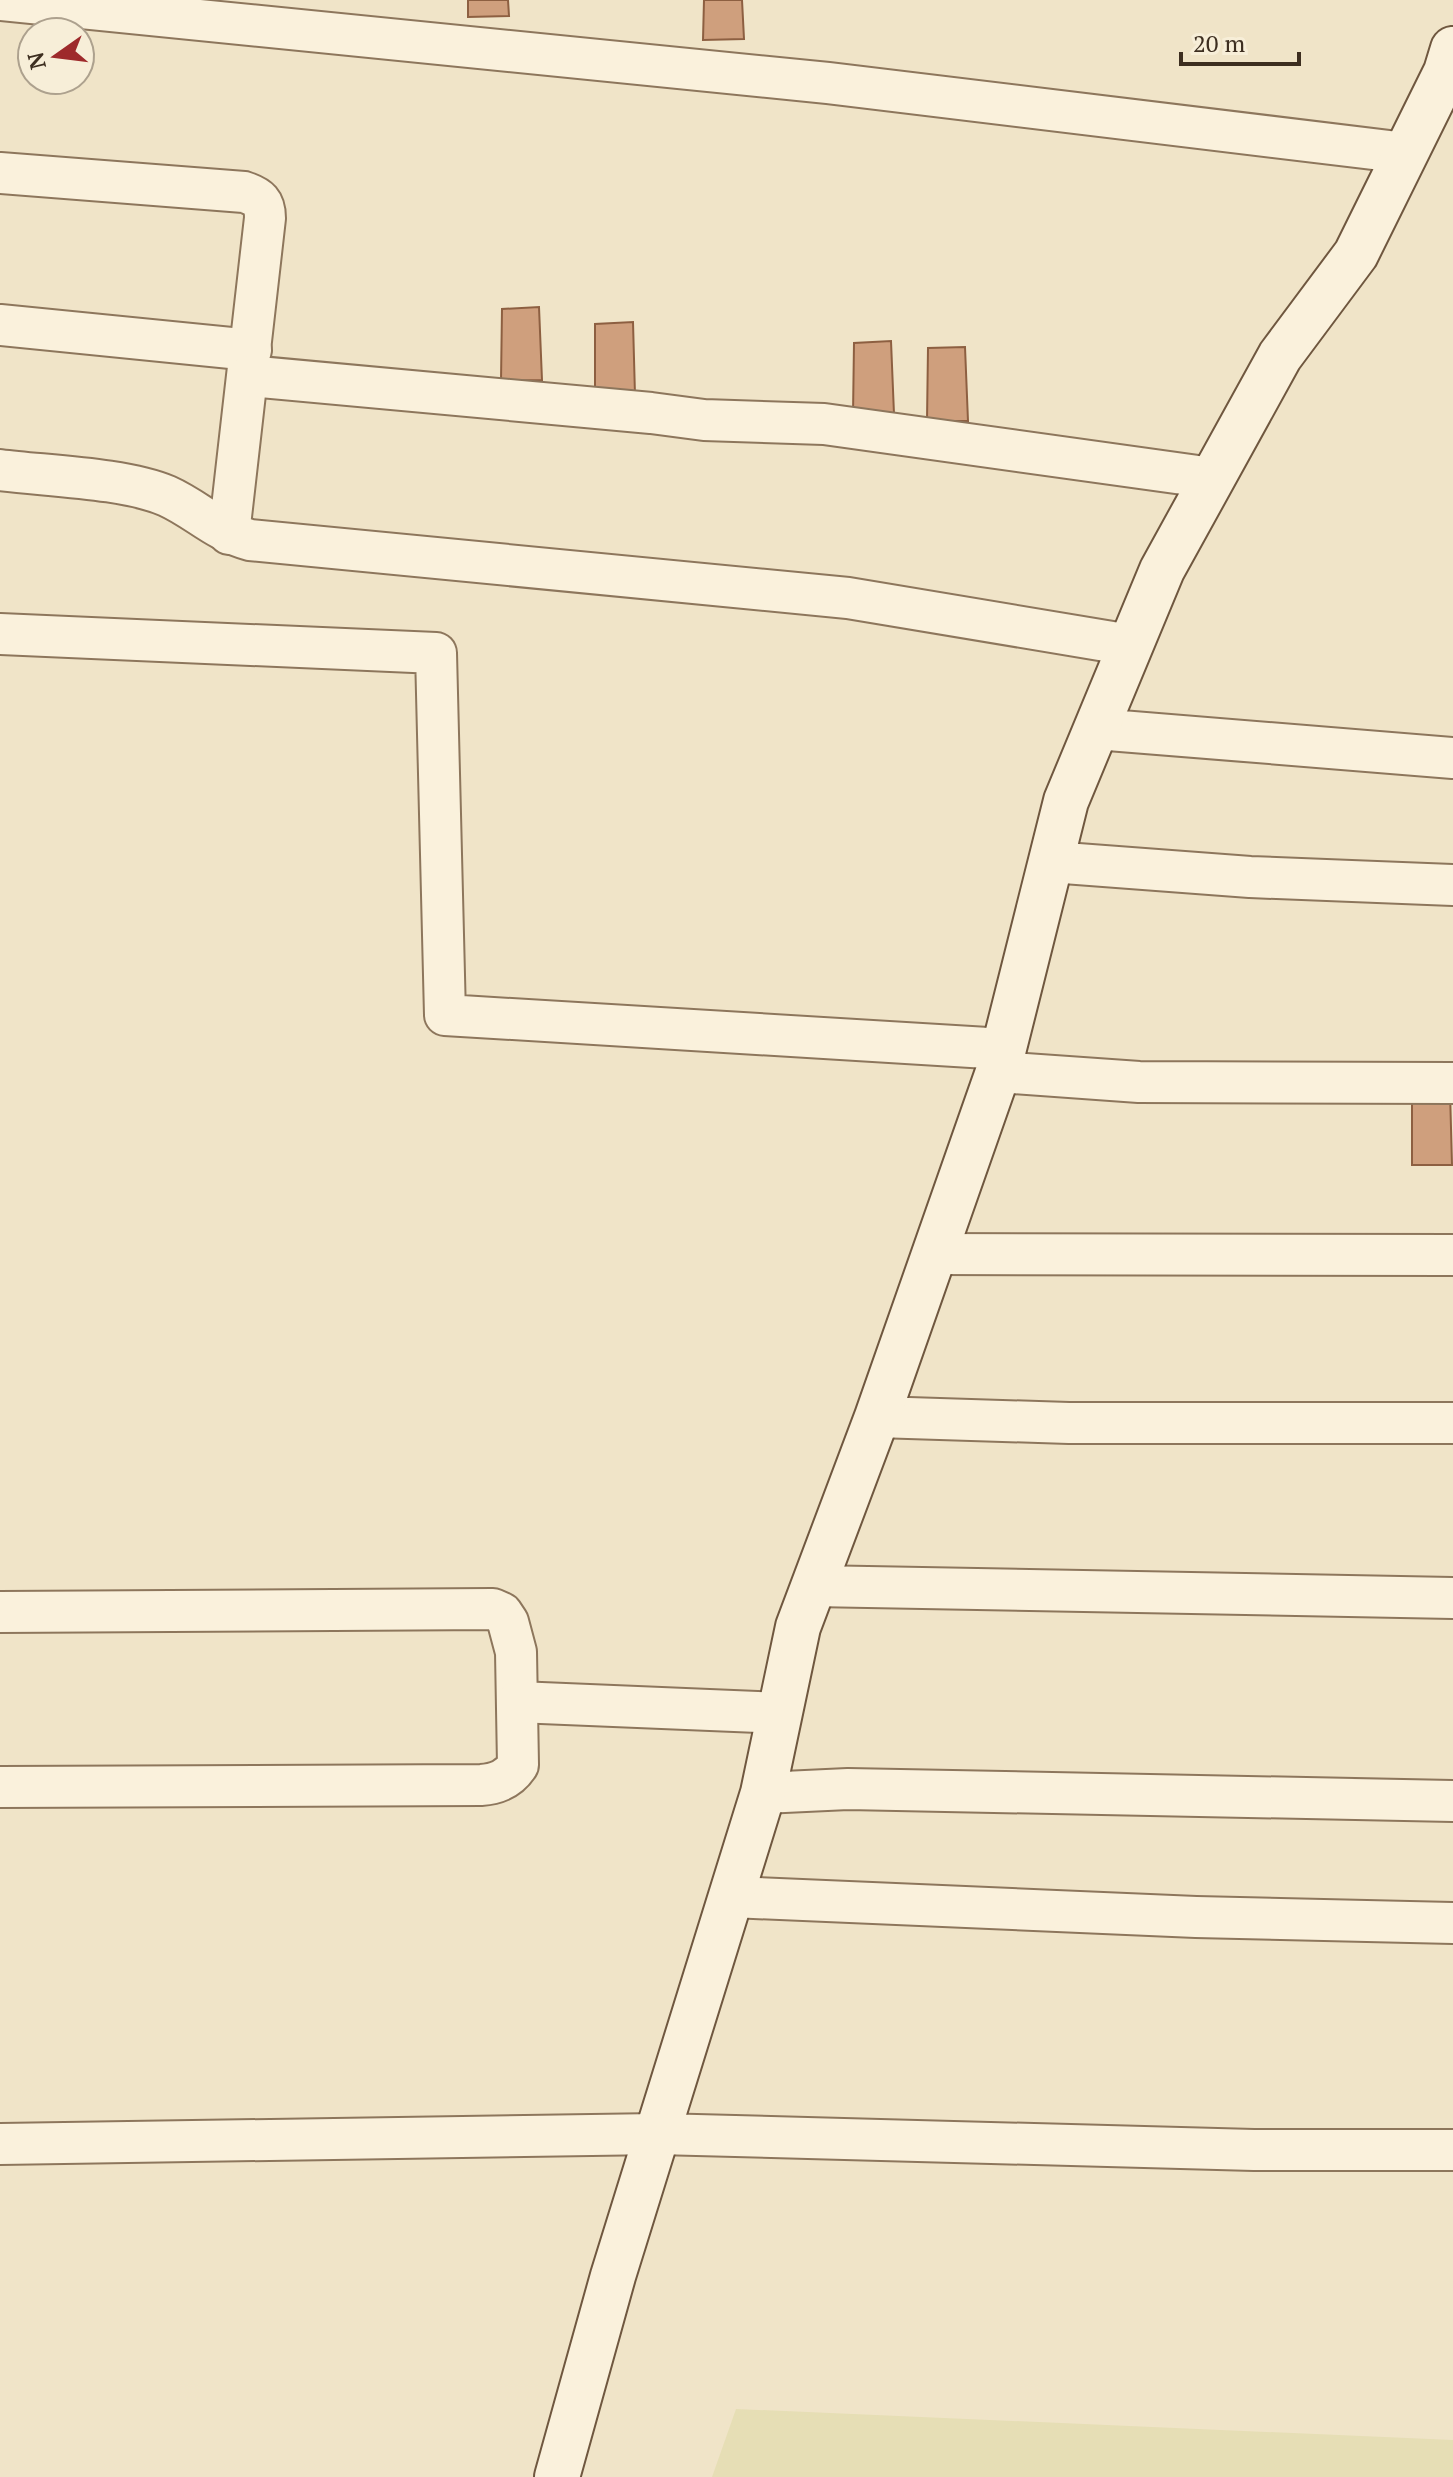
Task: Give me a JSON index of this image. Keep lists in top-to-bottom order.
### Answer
{
  "scale_bar": "20 m",
  "north": "left"
}
